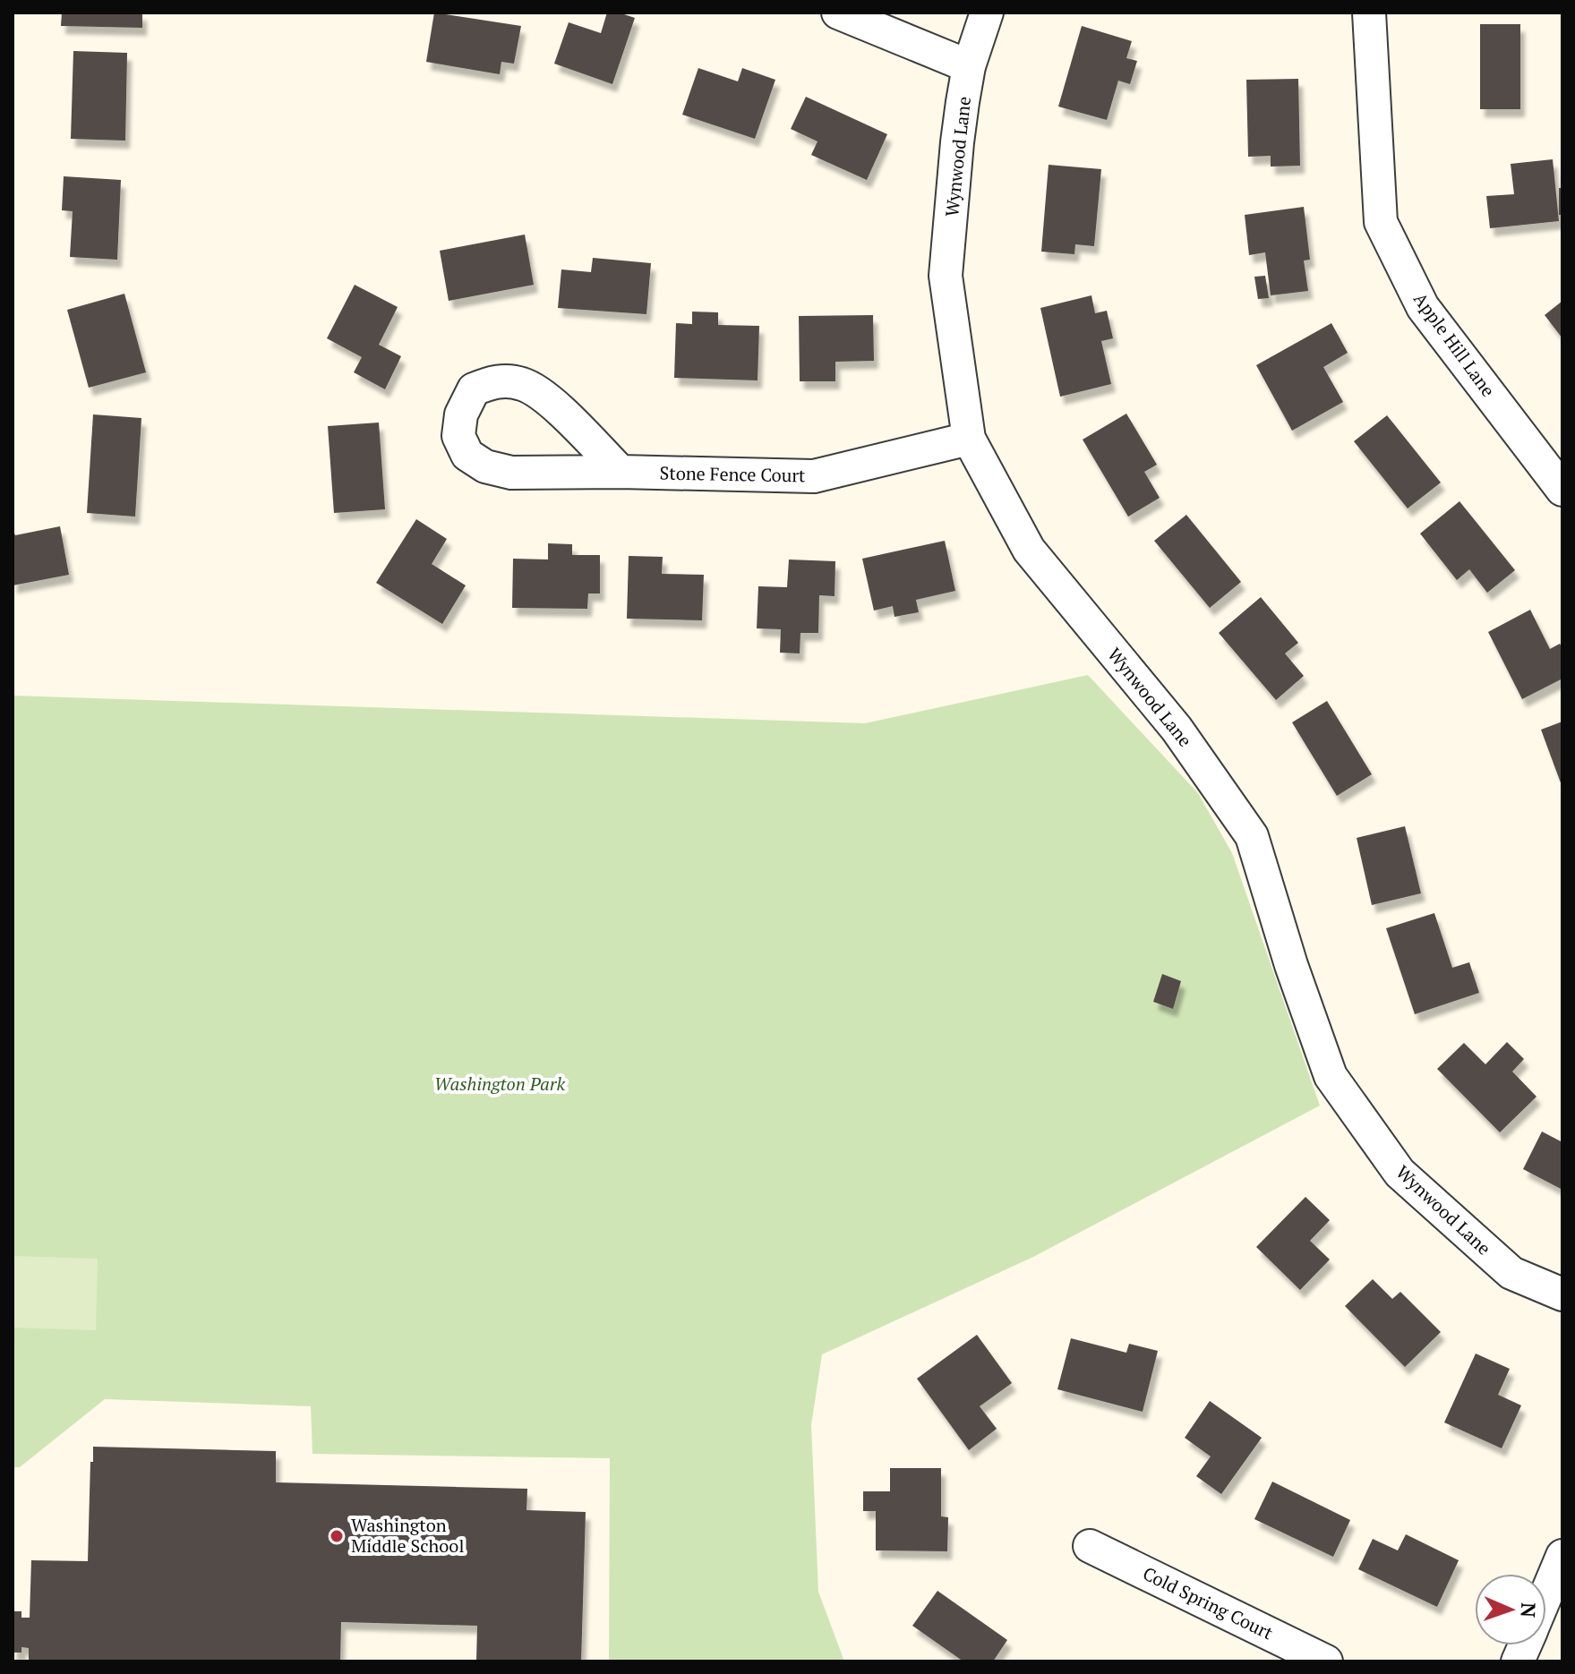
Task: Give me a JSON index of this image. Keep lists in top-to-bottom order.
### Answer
{
  "streets": {
    "street": [
      "Wynwood Lane",
      "Apple Hill Lane",
      "Stone Fence Court",
      "Cold Spring Court"
    ]
  },
  "crossings": [
    ["Wynwood Lane", "Stone Fence Court"]
  ],
  "parks": ["Washington Park"],
  "places": ["Washington Middle School"],
  "north": "right"
}
